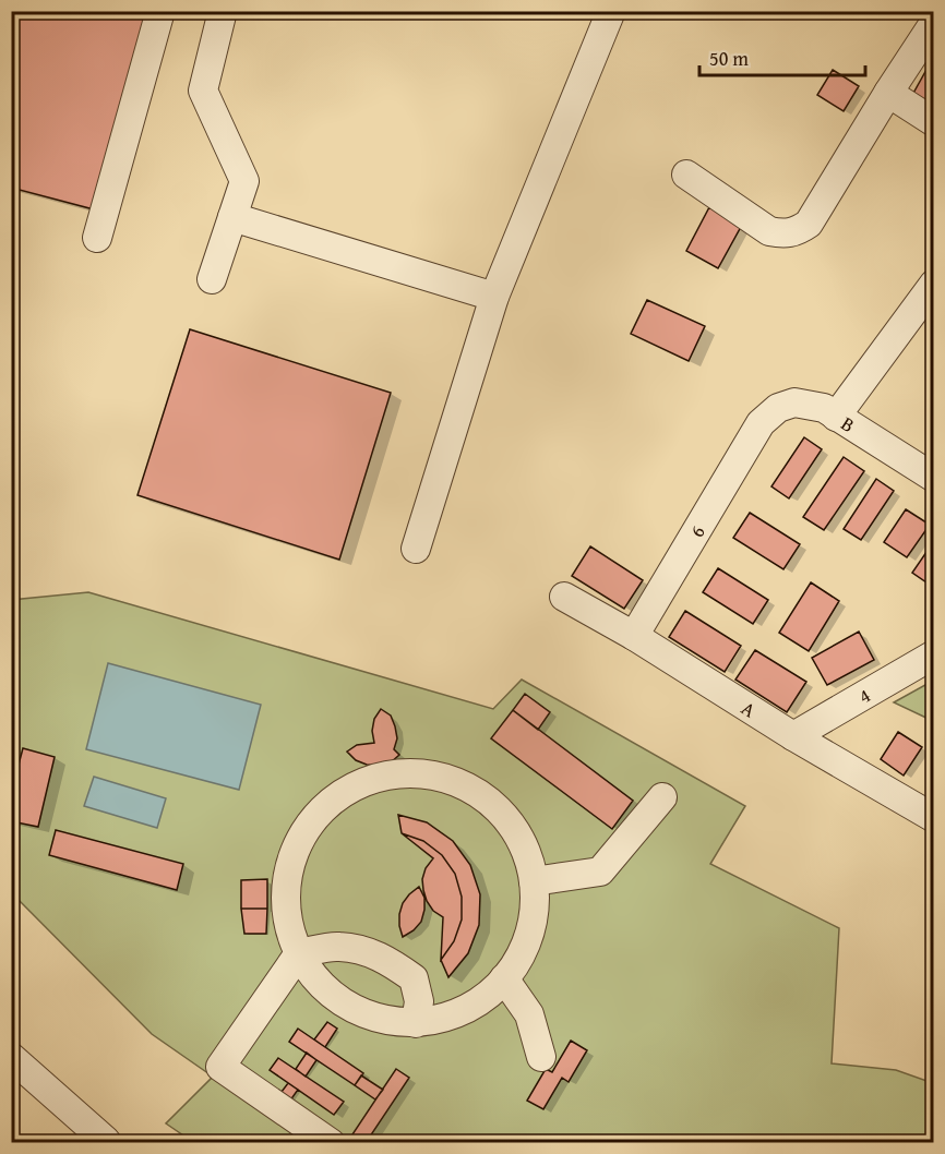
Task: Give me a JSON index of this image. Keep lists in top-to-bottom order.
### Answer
{
  "streets": {
    "street": [
      "B",
      "6",
      "4",
      "A"
    ]
  },
  "crossings": [
    ["B", "6"],
    ["6", "A"],
    ["4", "A"]
  ],
  "scale_bar": "50 m"
}
